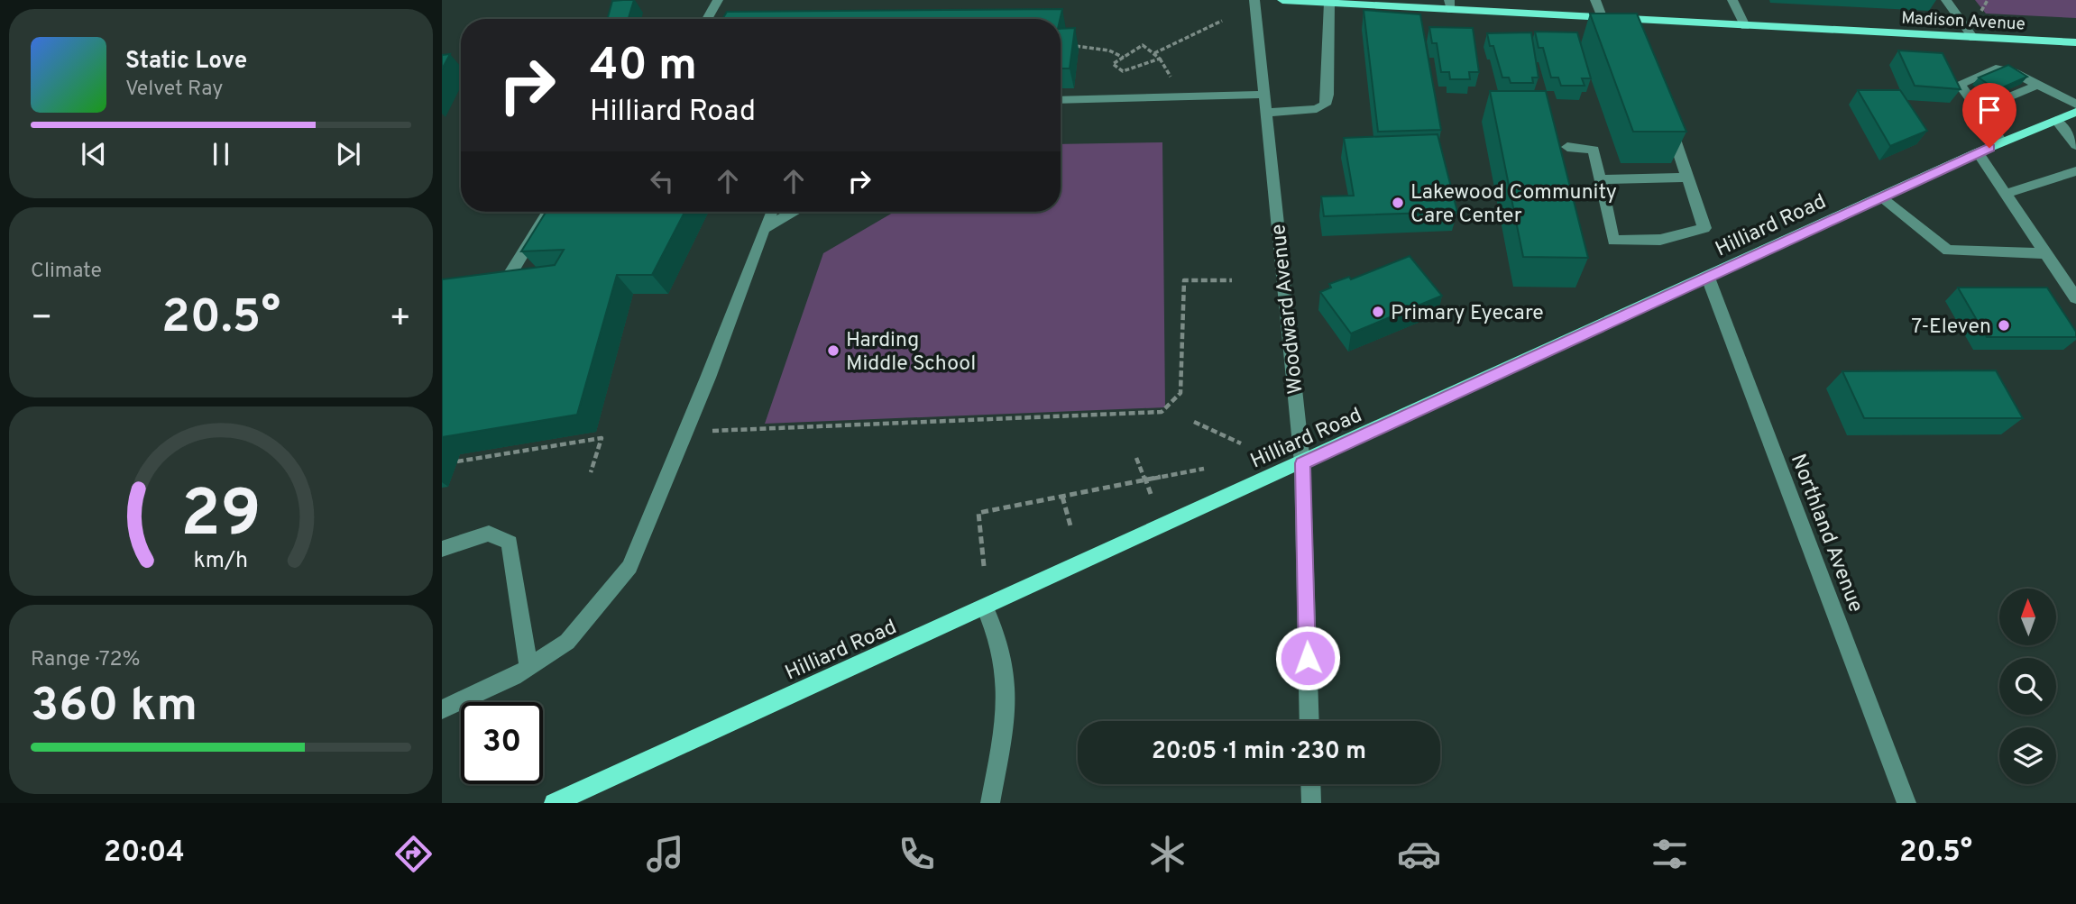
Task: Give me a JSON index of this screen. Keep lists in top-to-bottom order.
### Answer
{
  "streets": {
    "main road": ["Madison Avenue", "Hilliard Road"],
    "street": ["Woodward Avenue", "Northland Avenue"]
  },
  "crossings": [
    ["Hilliard Road", "Woodward Avenue"],
    ["Hilliard Road", "Northland Avenue"]
  ],
  "places": [
    "Lakewood Community Care Center",
    "Primary Eyecare",
    "7-Eleven",
    "Harding Middle School"
  ],
  "north": "top",
  "page": {
    "turn": ["40 m", "Hilliard Road"],
    "song": ["Static Love", "Velvet Ray"],
    "tile": [
      "Climate",
      ["Range · 72%", "360 km"]
    ],
    "heat": ["−", "20.5°", "+"],
    "limit": "30",
    "trip": "20:05 · 1 min · 230 m",
    "tabs": ["20:04", "20.5°"],
    "gauge": ["29", "km/h"]
  }
}
